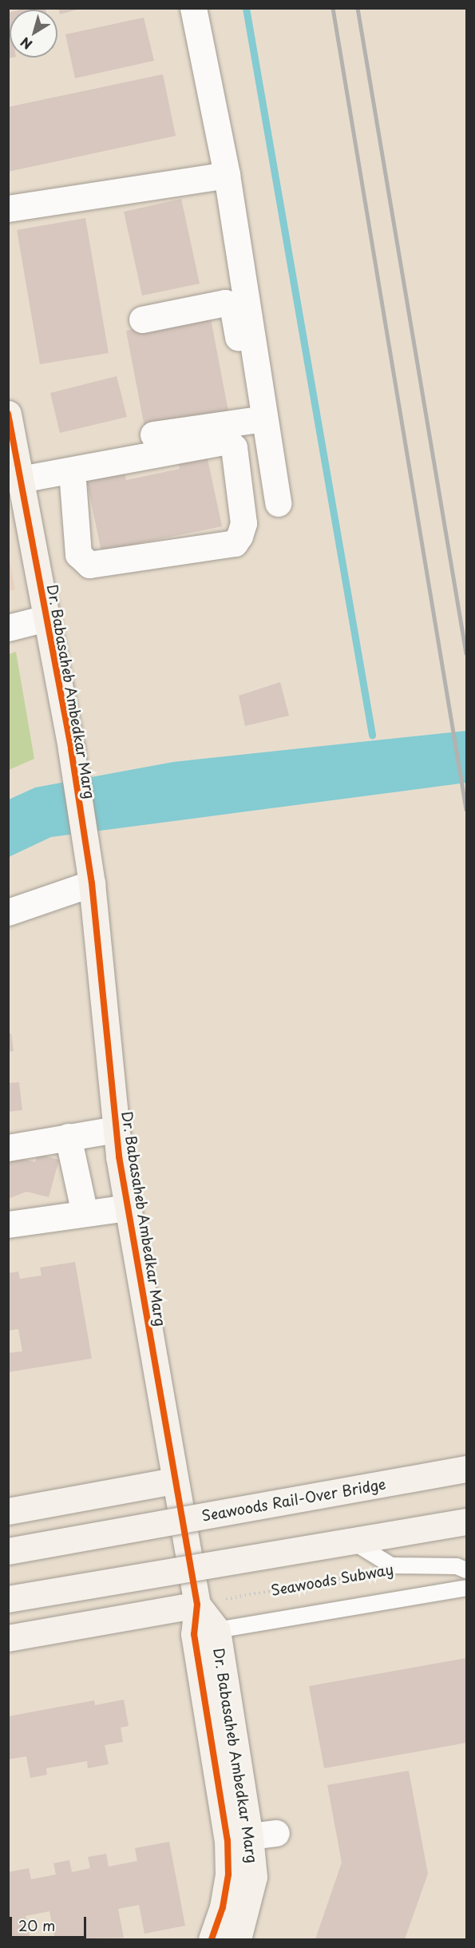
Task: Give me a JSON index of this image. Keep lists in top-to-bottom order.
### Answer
{
  "streets": {
    "street": ["Dr. Babasaheb Ambedkar Marg", "Seawoods Rail-Over Bridge"],
    "path": ["Seawoods Subway"]
  },
  "crossings": [
    ["Dr. Babasaheb Ambedkar Marg", "Seawoods Subway"]
  ],
  "scale_bar": "20 m",
  "north": "bottom left"
}
